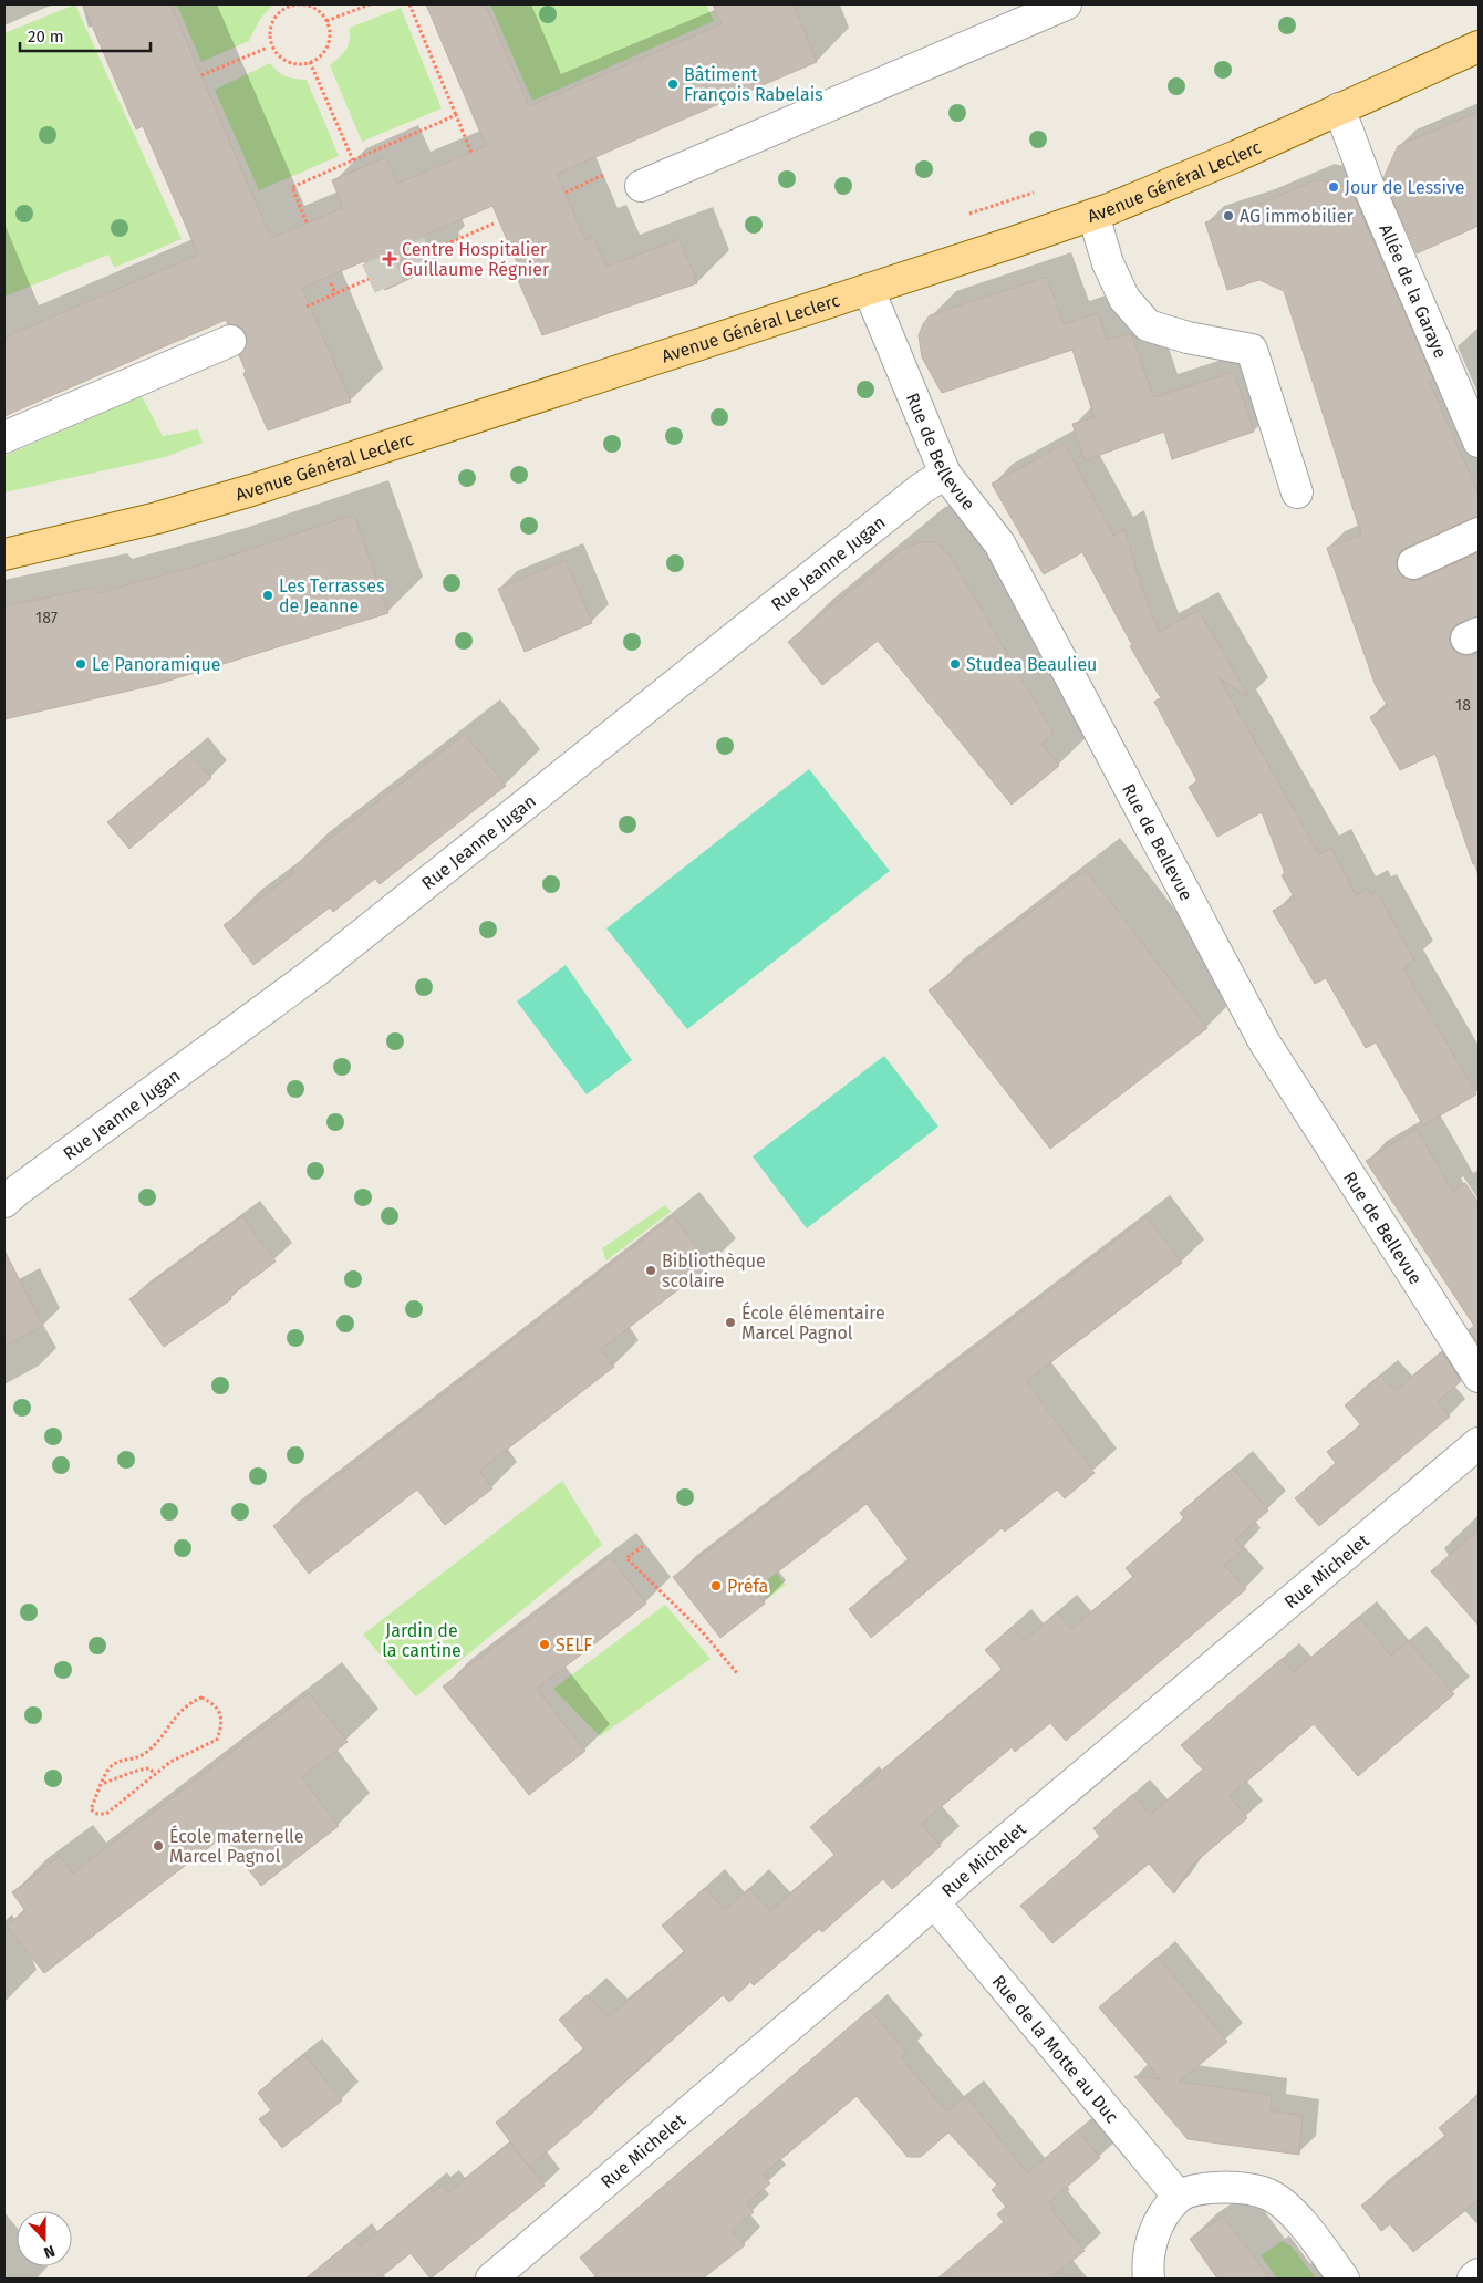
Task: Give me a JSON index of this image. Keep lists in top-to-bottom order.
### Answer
{
  "streets": {
    "main road": ["Avenue Général Leclerc"],
    "street": [
      "Allée de la Garaye",
      "Rue de Bellevue",
      "Rue Jeanne Jugan",
      "Rue Michelet",
      "Rue de la Motte au Duc"
    ]
  },
  "crossings": [
    ["Avenue Général Leclerc", "Allée de la Garaye"],
    ["Avenue Général Leclerc", "Rue de Bellevue"],
    ["Rue de Bellevue", "Rue Jeanne Jugan"],
    ["Rue Michelet", "Rue de la Motte au Duc"]
  ],
  "parks": ["Jardin de la cantine"],
  "places": {
    "other": [
      "Bâtiment François Rabelais",
      "Jour de Lessive",
      "AG immobilier",
      "Les Terrasses de Jeanne",
      "Le Panoramique",
      "Studea Beaulieu",
      "Bibliothèque scolaire",
      "École élémentaire Marcel Pagnol",
      "Préfa",
      "SELF",
      "École maternelle Marcel Pagnol"
    ],
    "health": ["Centre Hospitalier Guillaume Régnier"]
  },
  "house_numbers": ["187", "18"],
  "scale_bar": "20 m",
  "north": "bottom"
}
